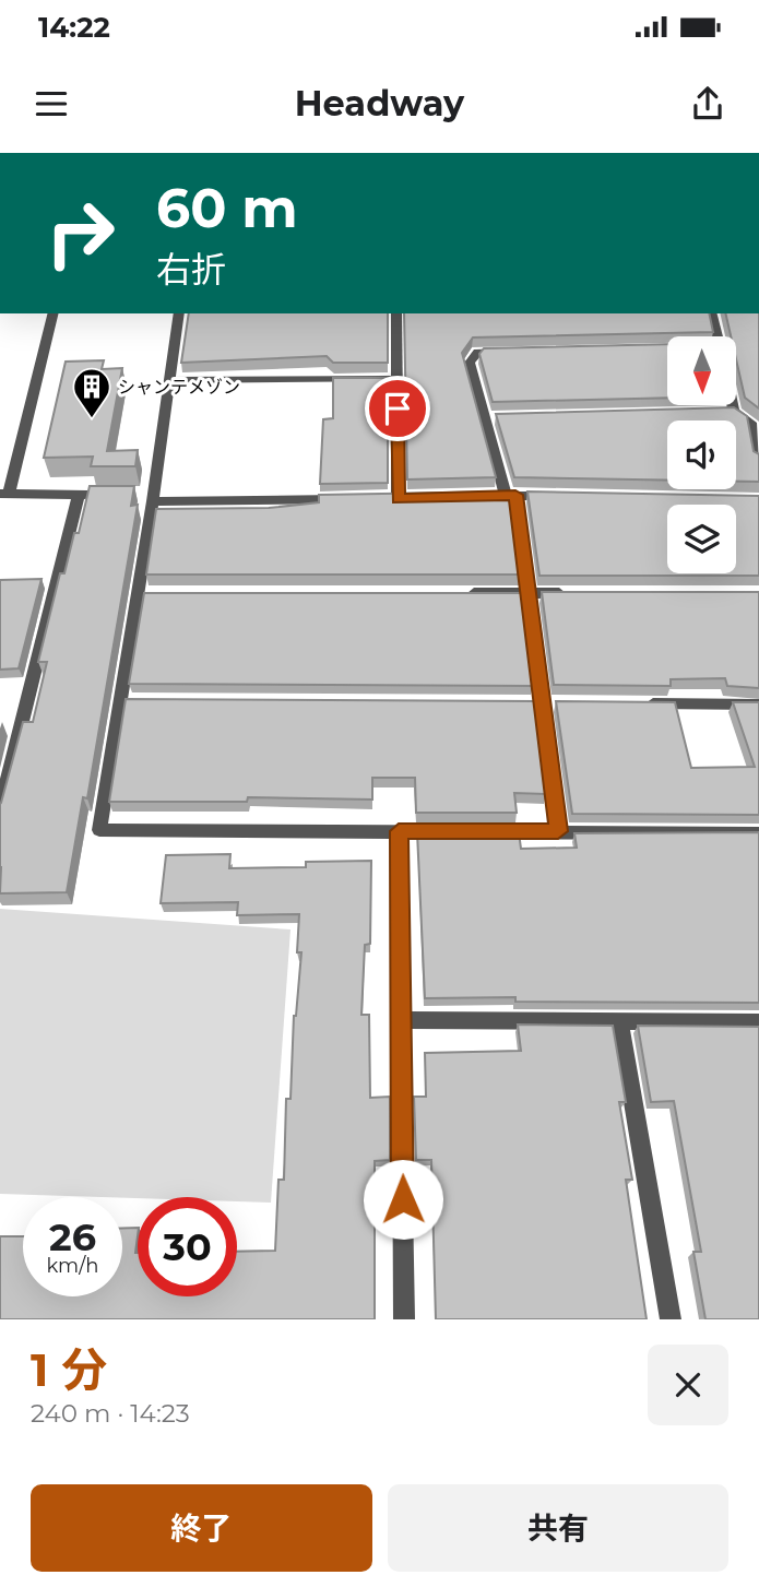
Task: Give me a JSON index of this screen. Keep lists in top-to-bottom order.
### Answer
{
  "places": {
    "building": ["シャンテメゾン"]
  },
  "north": "bottom",
  "page": {
    "status": "14:22",
    "header": "Headway",
    "turn": ["60 m", "右折"],
    "speed": "26 km/h",
    "limit": "30",
    "heading": ["1 分", "240 m · 14:23"],
    "buttons": ["終了", "共有"]
  }
}
